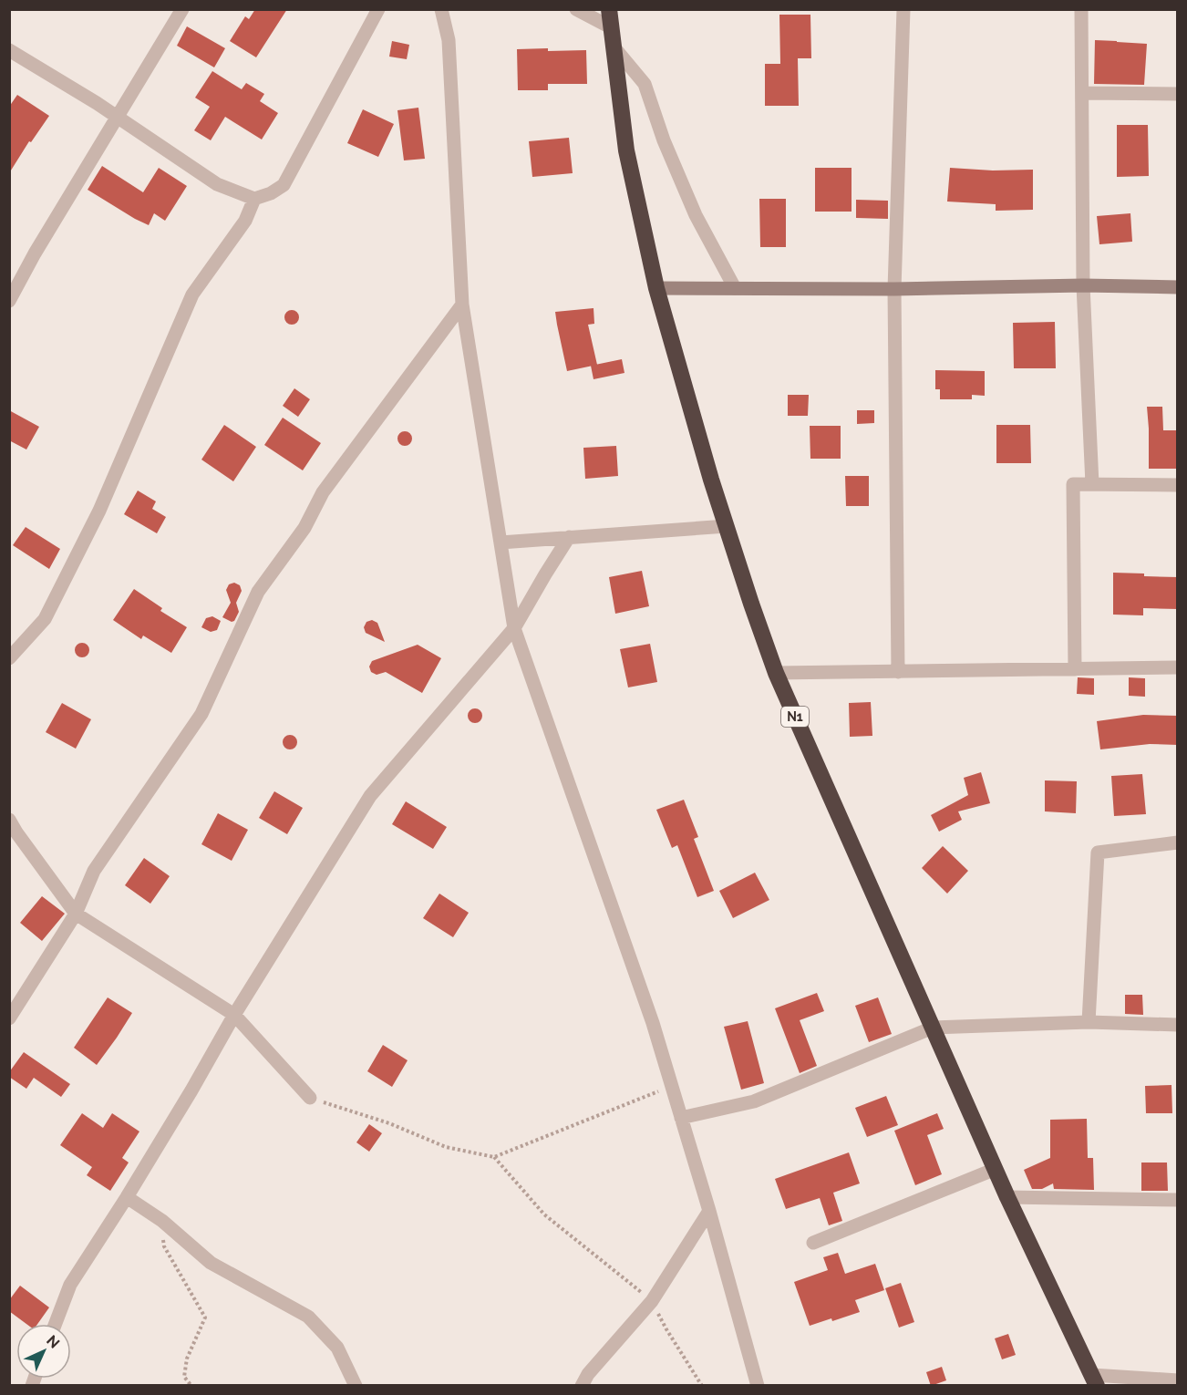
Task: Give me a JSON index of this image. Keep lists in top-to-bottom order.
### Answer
{
  "streets": {
    "highway": ["N1"]
  },
  "north": "top right"
}
